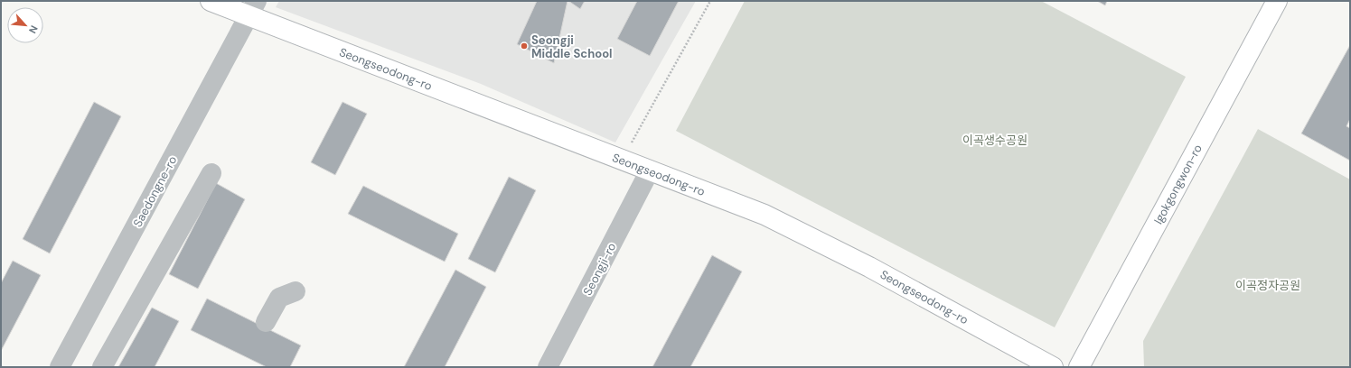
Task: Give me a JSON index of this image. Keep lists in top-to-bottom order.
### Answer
{
  "streets": {
    "main road": ["Seongseodong-ro", "Igokgongwon-ro"],
    "street": ["Saedongne-ro", "Seongji-ro"]
  },
  "crossings": [
    ["Seongseodong-ro", "Saedongne-ro"],
    ["Seongseodong-ro", "Seongji-ro"]
  ],
  "parks": ["이곡생수공원", "이곡정자공원"],
  "places": ["Seongji Middle School"],
  "north": "bottom right"
}
